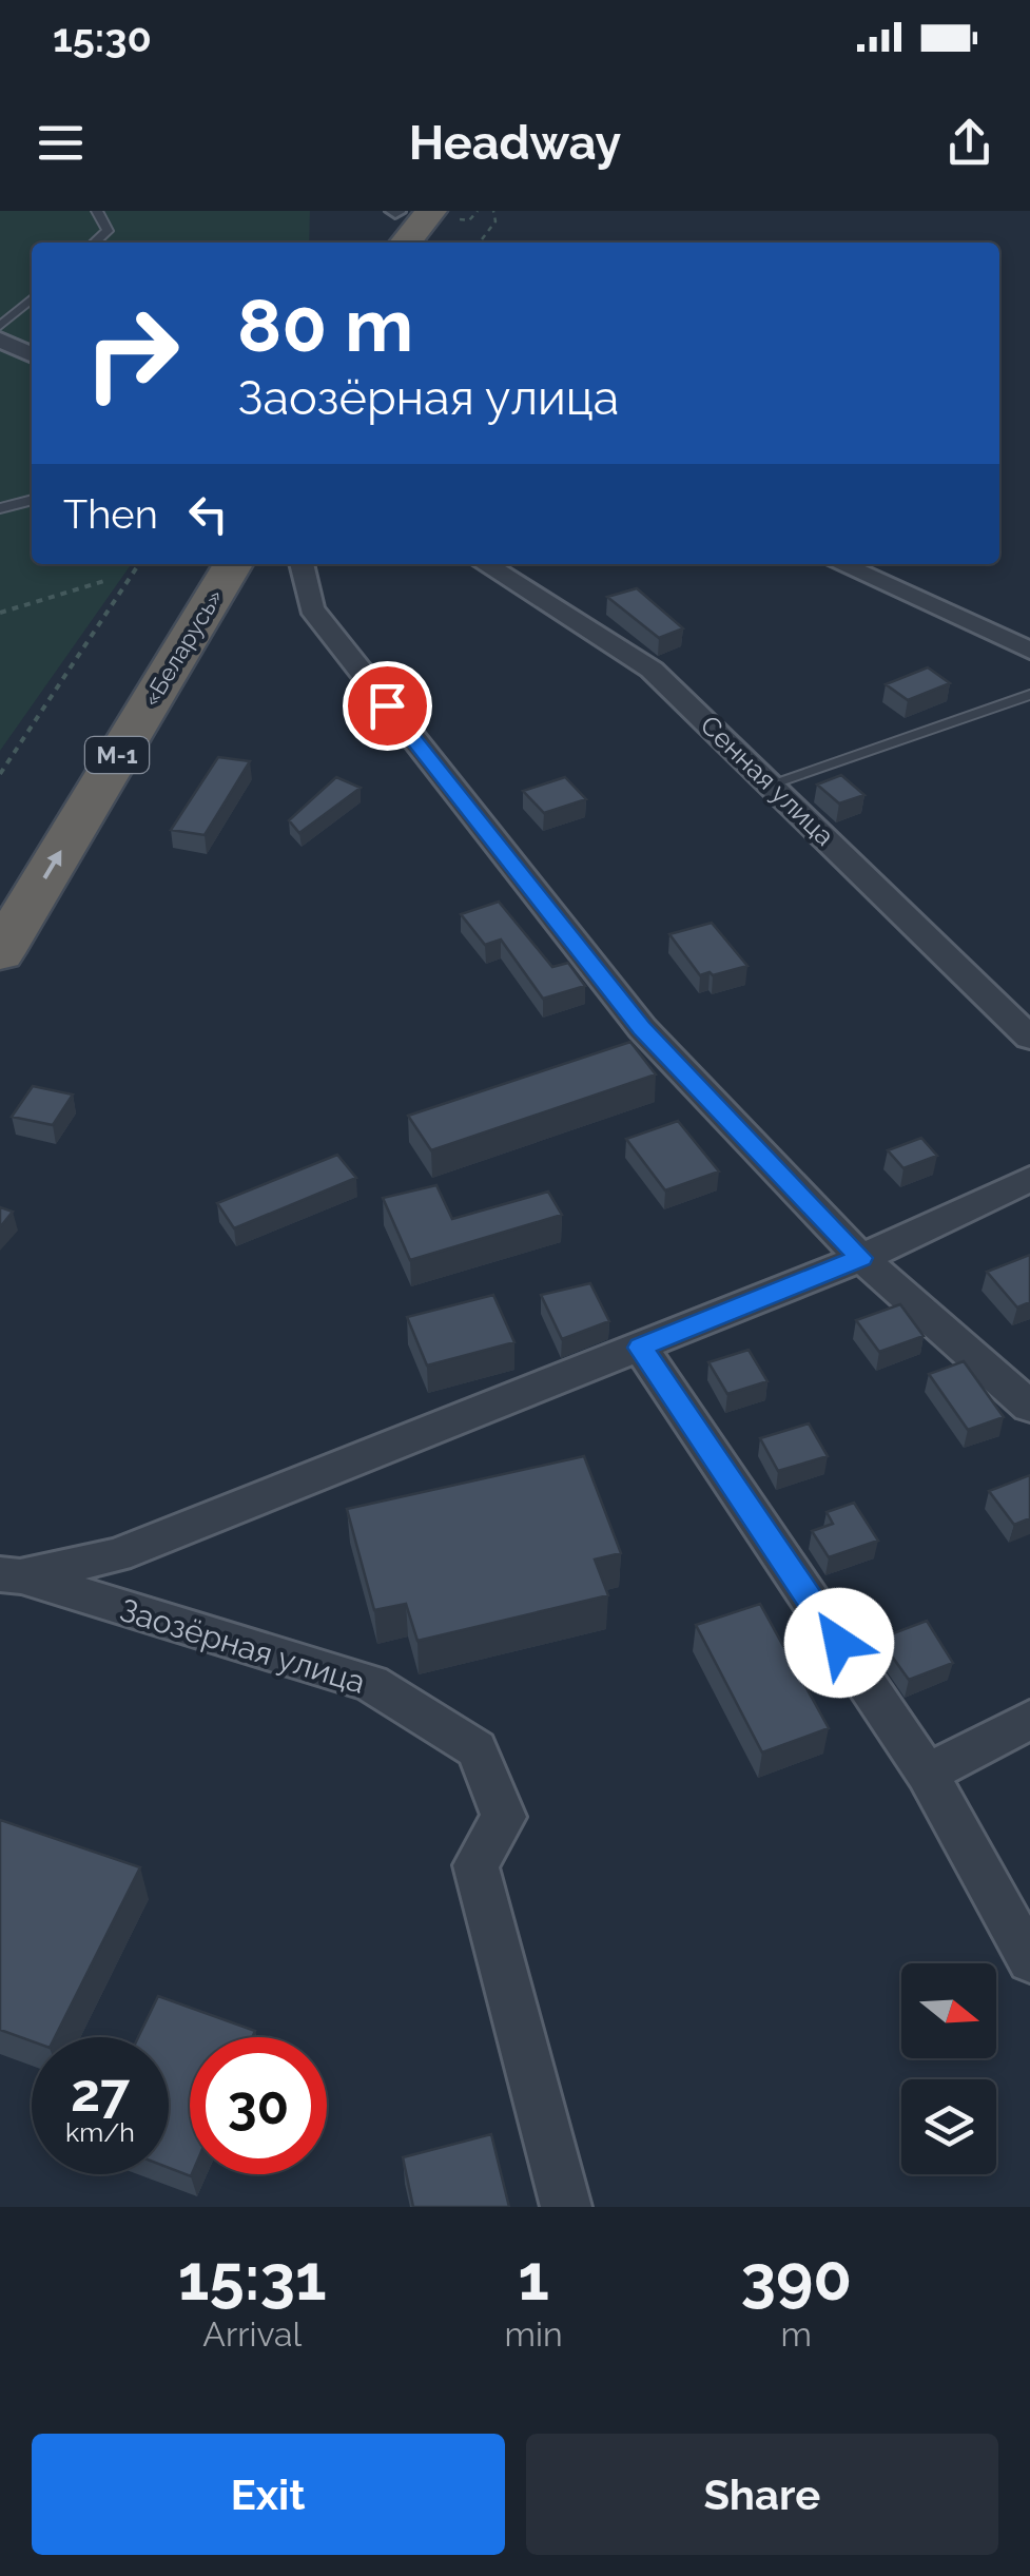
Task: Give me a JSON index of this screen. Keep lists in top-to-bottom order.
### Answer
{
  "streets": {
    "highway": ["«Беларусь»", "М-1"],
    "street": ["Сенная улица", "Заозёрная улица"]
  },
  "north": "right",
  "page": {
    "status": "15:30",
    "header": "Headway",
    "turn": ["80 m", "Заозёрная улица"],
    "then": "Then",
    "speed": "27 km/h",
    "limit": "30",
    "eta": [
      "15:31",
      "Arrival",
      "1",
      "min",
      "390",
      "m"
    ],
    "buttons": ["Exit", "Share"]
  }
}
